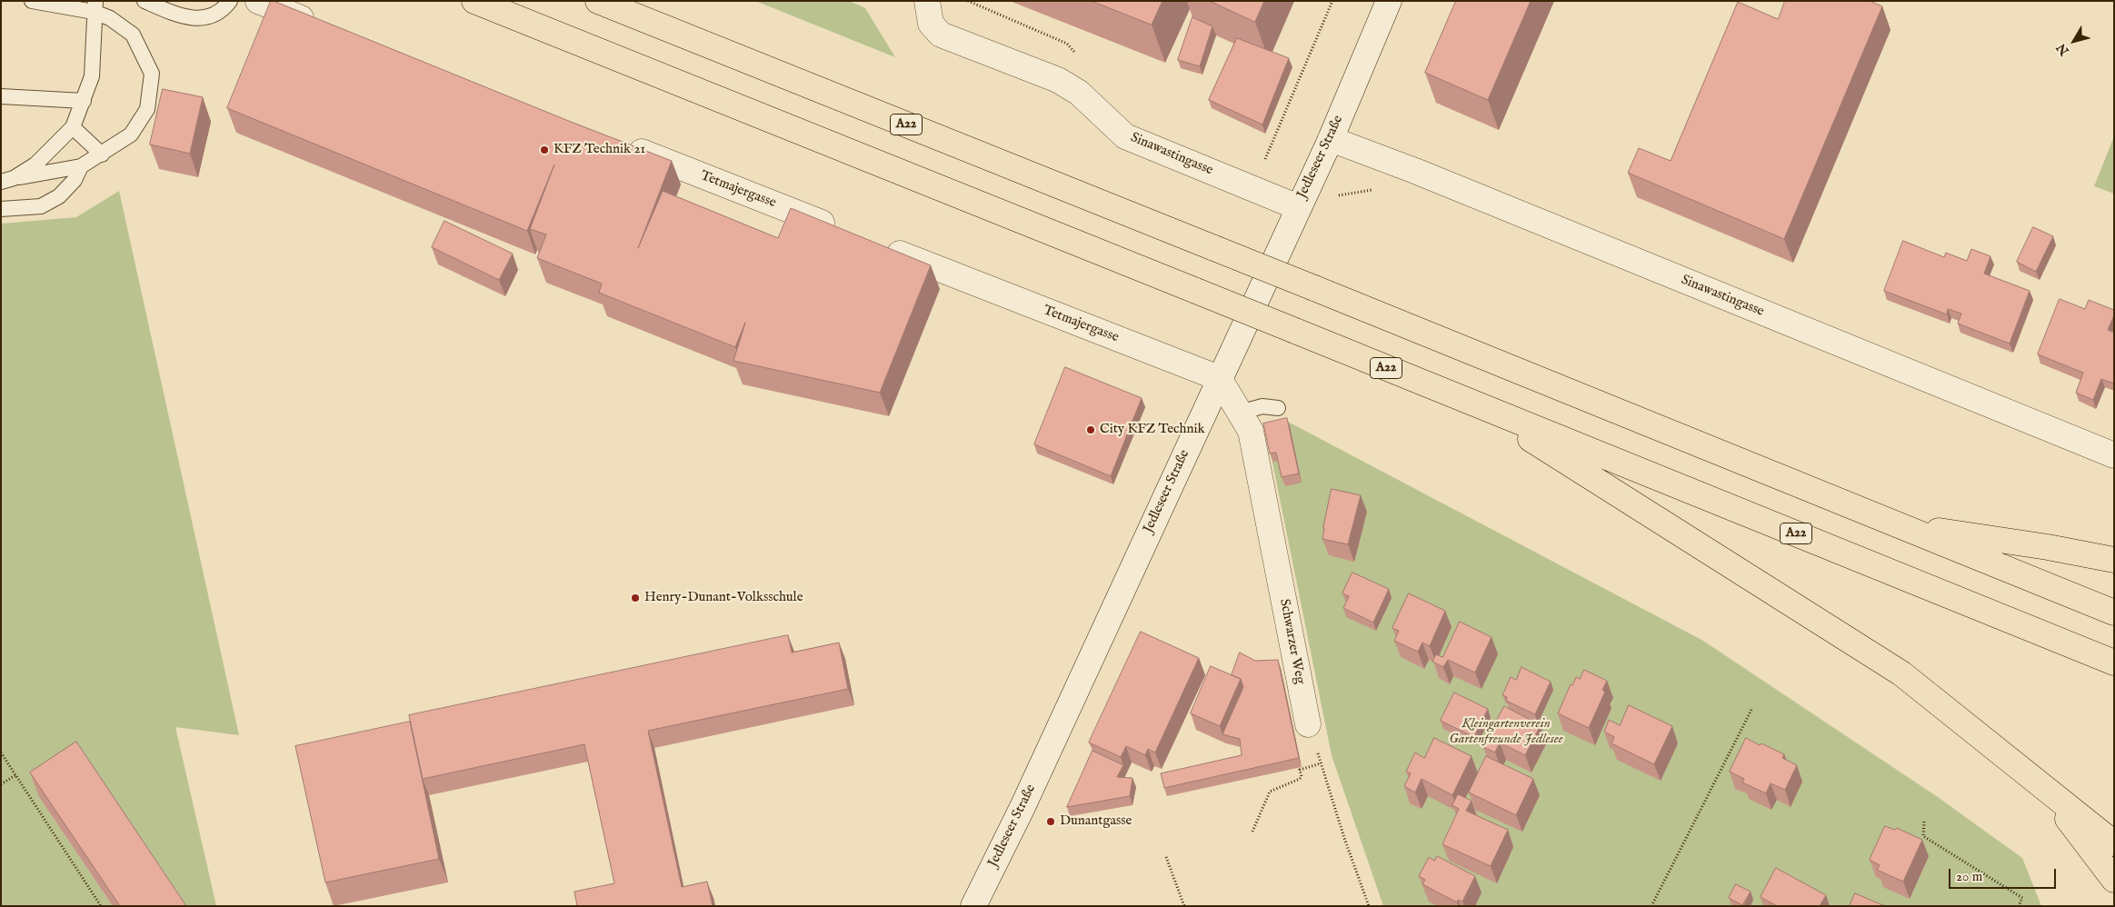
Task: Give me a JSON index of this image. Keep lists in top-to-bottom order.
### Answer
{
  "streets": {
    "highway": ["A22"],
    "street": [
      "Sinawastingasse",
      "Jedleseer Straße",
      "Tetmajergasse",
      "Schwarzer Weg"
    ]
  },
  "crossings": [
    ["Sinawastingasse", "Jedleseer Straße"],
    ["Jedleseer Straße", "Tetmajergasse"],
    ["Jedleseer Straße", "Schwarzer Weg"],
    ["Tetmajergasse", "Schwarzer Weg"]
  ],
  "parks": ["Kleingartenverein Gartenfreunde Jedlesee"],
  "places": [
    "KFZ Technik 21",
    "City KFZ Technik",
    "Henry-Dunant-Volksschule",
    "Dunantgasse"
  ],
  "scale_bar": "20 m",
  "north": "bottom left"
}
